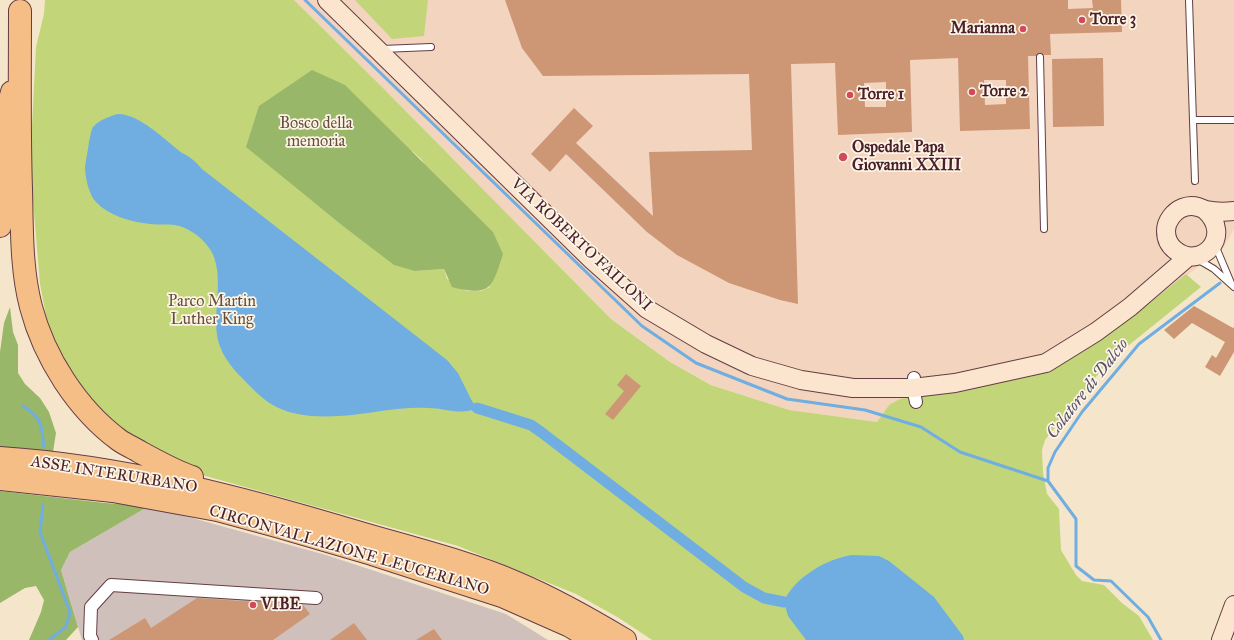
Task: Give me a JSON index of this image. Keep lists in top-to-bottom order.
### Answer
{
  "streets": {
    "highway": ["ASSE INTERURBANO", "CIRCONVALLAZIONE LEUCERIANO"],
    "street": ["VIA ROBERTO FAILONI"]
  },
  "crossings": [
    ["ASSE INTERURBANO", "CIRCONVALLAZIONE LEUCERIANO"]
  ],
  "water": ["Colatore di Dalcio"],
  "parks": ["Bosco della memoria", "Parco Martin Luther King"],
  "places": [
    "Torre 3",
    "Marianna",
    "Torre 2",
    "Torre 1",
    "Ospedale Papa Giovanni XXIII",
    "VIBE"
  ]
}
